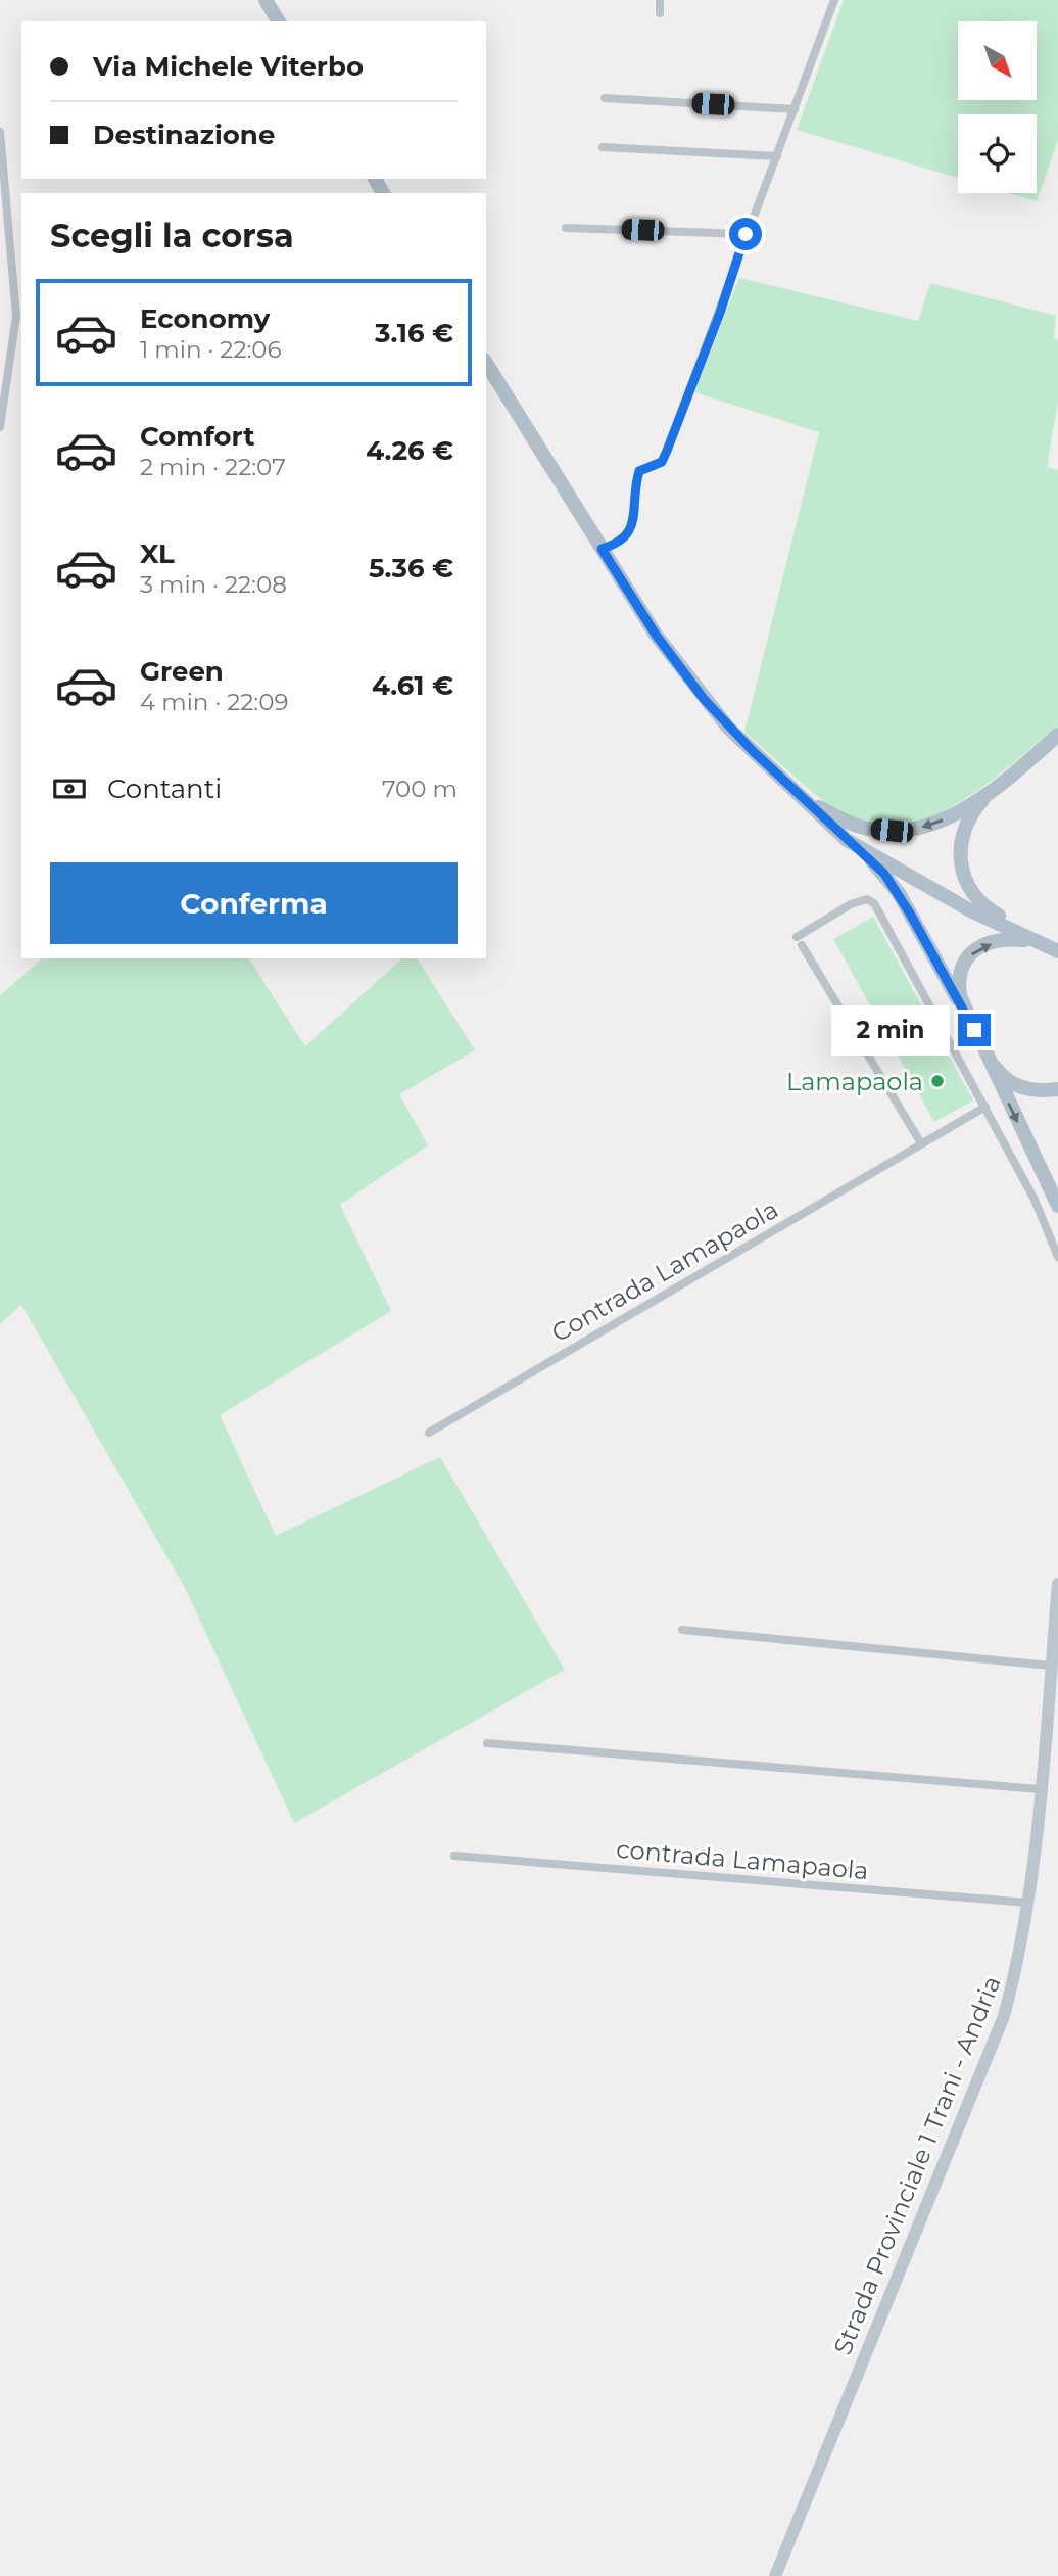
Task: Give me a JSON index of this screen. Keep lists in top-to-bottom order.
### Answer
{
  "streets": {
    "main road": ["Strada Provinciale 1 Trani - Andria"],
    "street": ["Contrada Lamapaola", "contrada Lamapaola"]
  },
  "crossings": [
    ["contrada Lamapaola", "Strada Provinciale 1 Trani - Andria"]
  ],
  "places": ["Lamapaola"],
  "north": "bottom right",
  "page": {
    "banner": ["Via Michele Viterbo", "Destinazione"],
    "heading": "Scegli la corsa",
    "list": [
      {
        "name": "Economy",
        "note": "1 min · 22:06",
        "value": "3.16 €"
      },
      {
        "name": "Comfort",
        "note": "2 min · 22:07",
        "value": "4.26 €"
      },
      {
        "name": "XL",
        "note": "3 min · 22:08",
        "value": "5.36 €"
      },
      {
        "name": "Green",
        "note": "4 min · 22:09",
        "value": "4.61 €"
      }
    ],
    "pay": ["Contanti", "700 m"],
    "buttons": "Conferma",
    "bubble": "2 min"
  }
}
